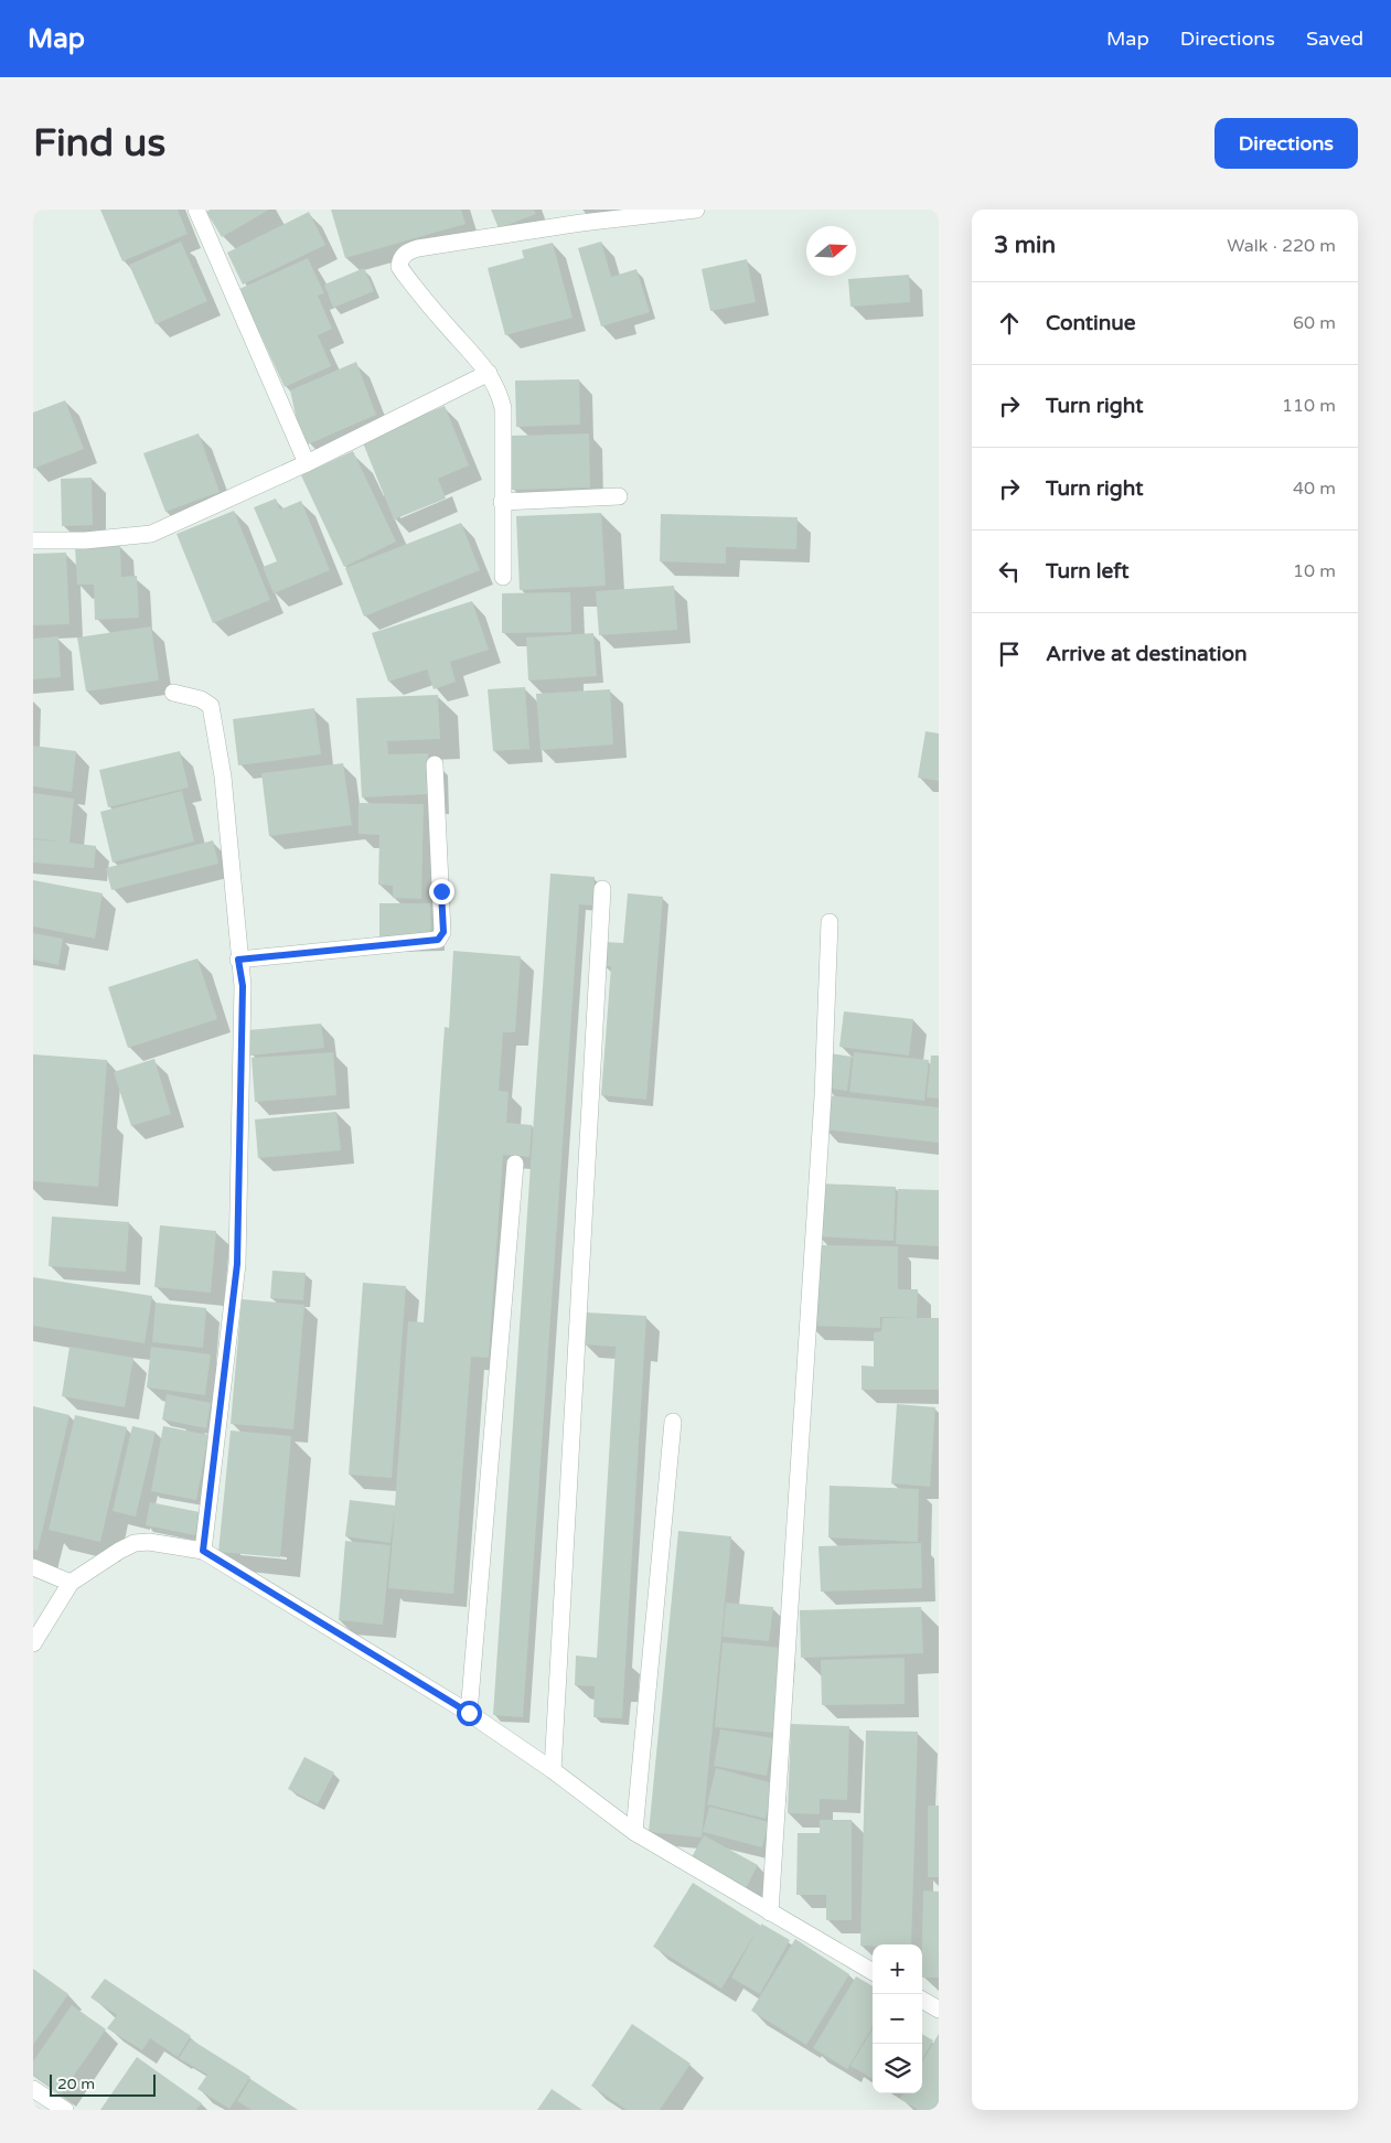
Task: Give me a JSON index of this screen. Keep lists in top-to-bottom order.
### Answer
{
  "scale_bar": "20 m",
  "north": "right",
  "page": {
    "header": "Map",
    "nav": ["Map", "Directions", "Saved"],
    "buttons": "Directions",
    "title": "Find us",
    "heading": ["3 min", "Walk · 220 m"],
    "list": [
      ["Continue", "60 m"],
      ["Turn right", "110 m"],
      ["Turn right", "40 m"],
      ["Turn left", "10 m"],
      "Arrive at destination"
    ],
    "map_buttons": ["+", "−"],
    "scale": "20 m"
  }
}
